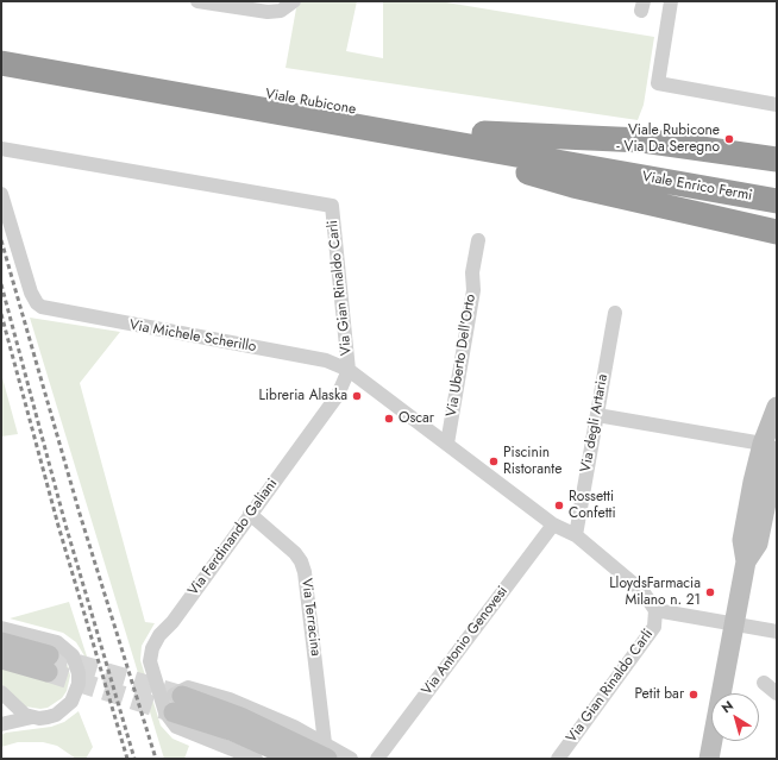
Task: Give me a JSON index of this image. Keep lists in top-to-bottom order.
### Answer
{
  "streets": {
    "highway": ["Viale Rubicone", "Viale Enrico Fermi"],
    "street": [
      "Via Gian Rinaldo Carli",
      "Via Michele Scherillo",
      "Via Uberto Dell'Orto",
      "Via degli Artaria",
      "Via Ferdinando Galiani",
      "Via Terracina",
      "Via Antonio Genovesi"
    ]
  },
  "crossings": [
    ["Viale Rubicone", "Viale Enrico Fermi"],
    ["Via Gian Rinaldo Carli", "Via Michele Scherillo"],
    ["Via Gian Rinaldo Carli", "Via Uberto Dell'Orto"],
    ["Via Gian Rinaldo Carli", "Via degli Artaria"],
    ["Via Gian Rinaldo Carli", "Via Ferdinando Galiani"],
    ["Via Gian Rinaldo Carli", "Via Antonio Genovesi"],
    ["Via Michele Scherillo", "Via Ferdinando Galiani"],
    ["Via Ferdinando Galiani", "Via Terracina"]
  ],
  "places": [
    "Viale Rubicone - Via Da Seregno",
    "Libreria Alaska",
    "Oscar",
    "Piscinin Ristorante",
    "Rossetti Confetti",
    "LloydsFarmacia Milano n. 21",
    "Petit bar"
  ],
  "north": "top left"
}
